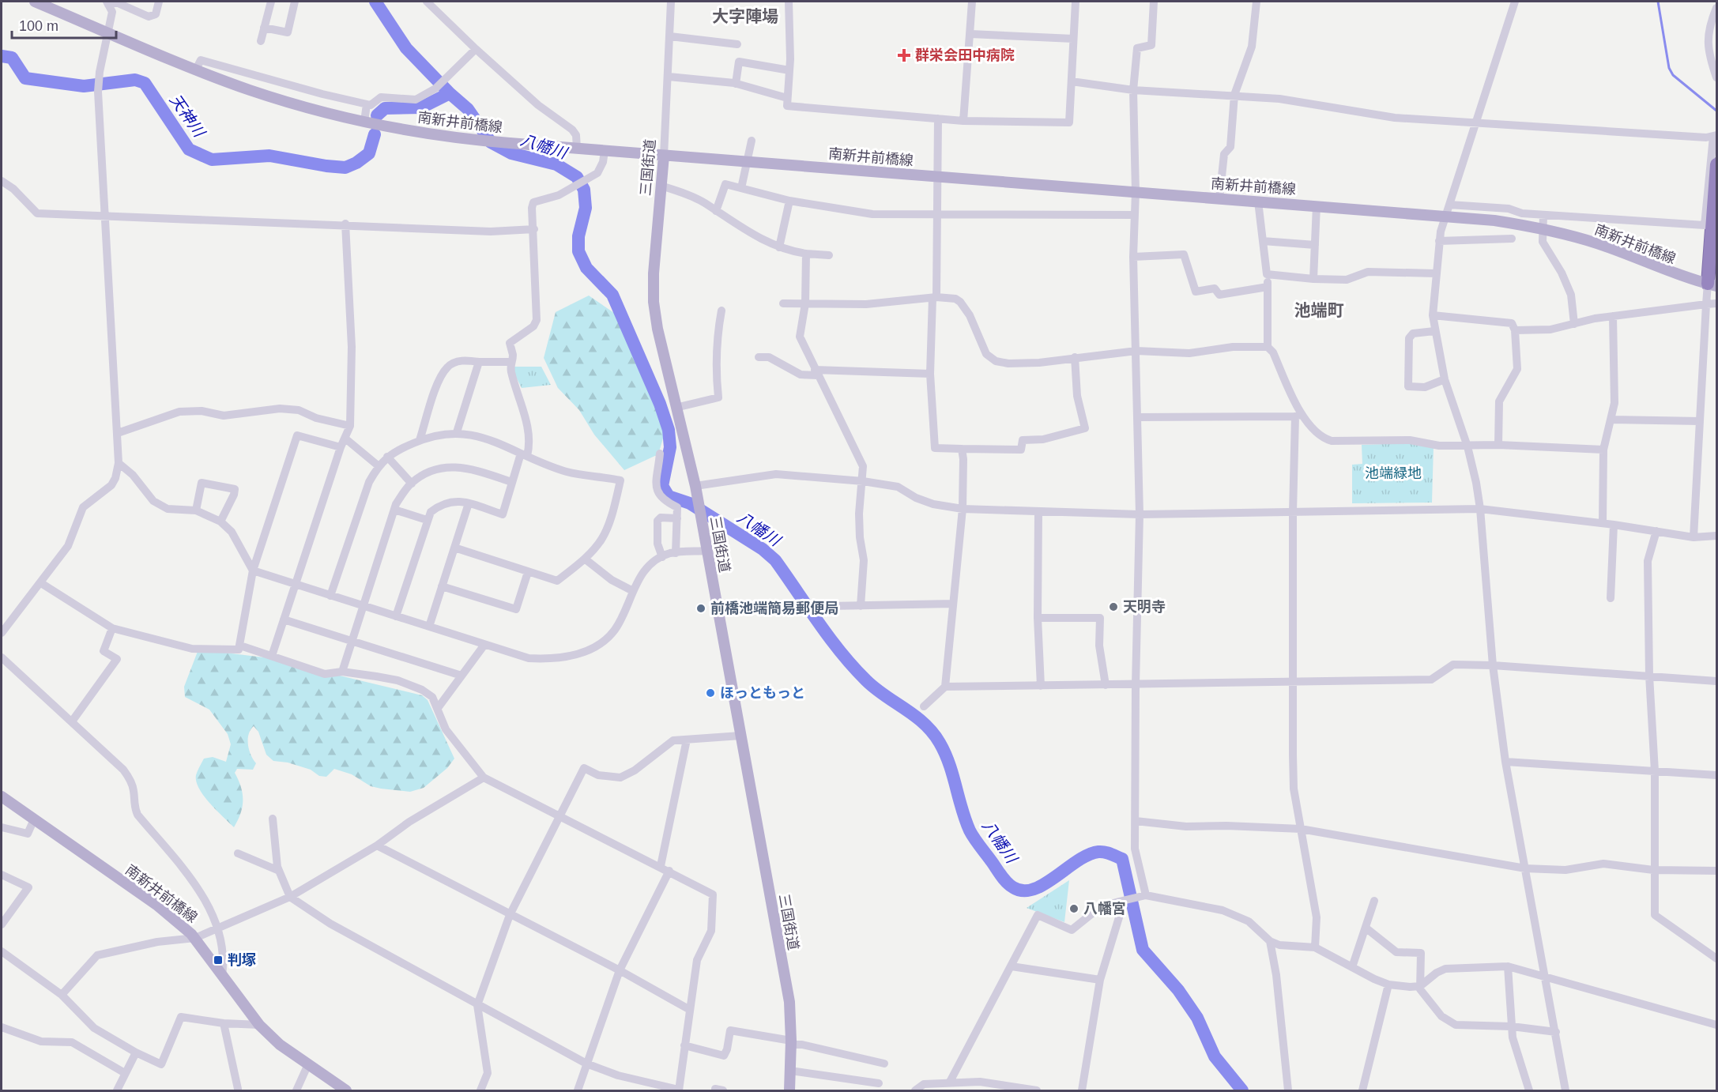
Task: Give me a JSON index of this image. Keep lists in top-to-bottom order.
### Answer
{
  "streets": {
    "main road": ["南新井前橋線", "三国街道"]
  },
  "crossings": [
    ["南新井前橋線", "三国街道"]
  ],
  "districts": ["大字陣場", "池端町"],
  "water": ["天神川", "八幡川"],
  "parks": ["池端緑地"],
  "places": {
    "health": ["群栄会田中病院"],
    "other": [
      "天明寺",
      "前橋池端簡易郵便局",
      "ほっともっと",
      "八幡宮"
    ],
    "transit": ["判塚"]
  },
  "scale_bar": "100 m"
}
